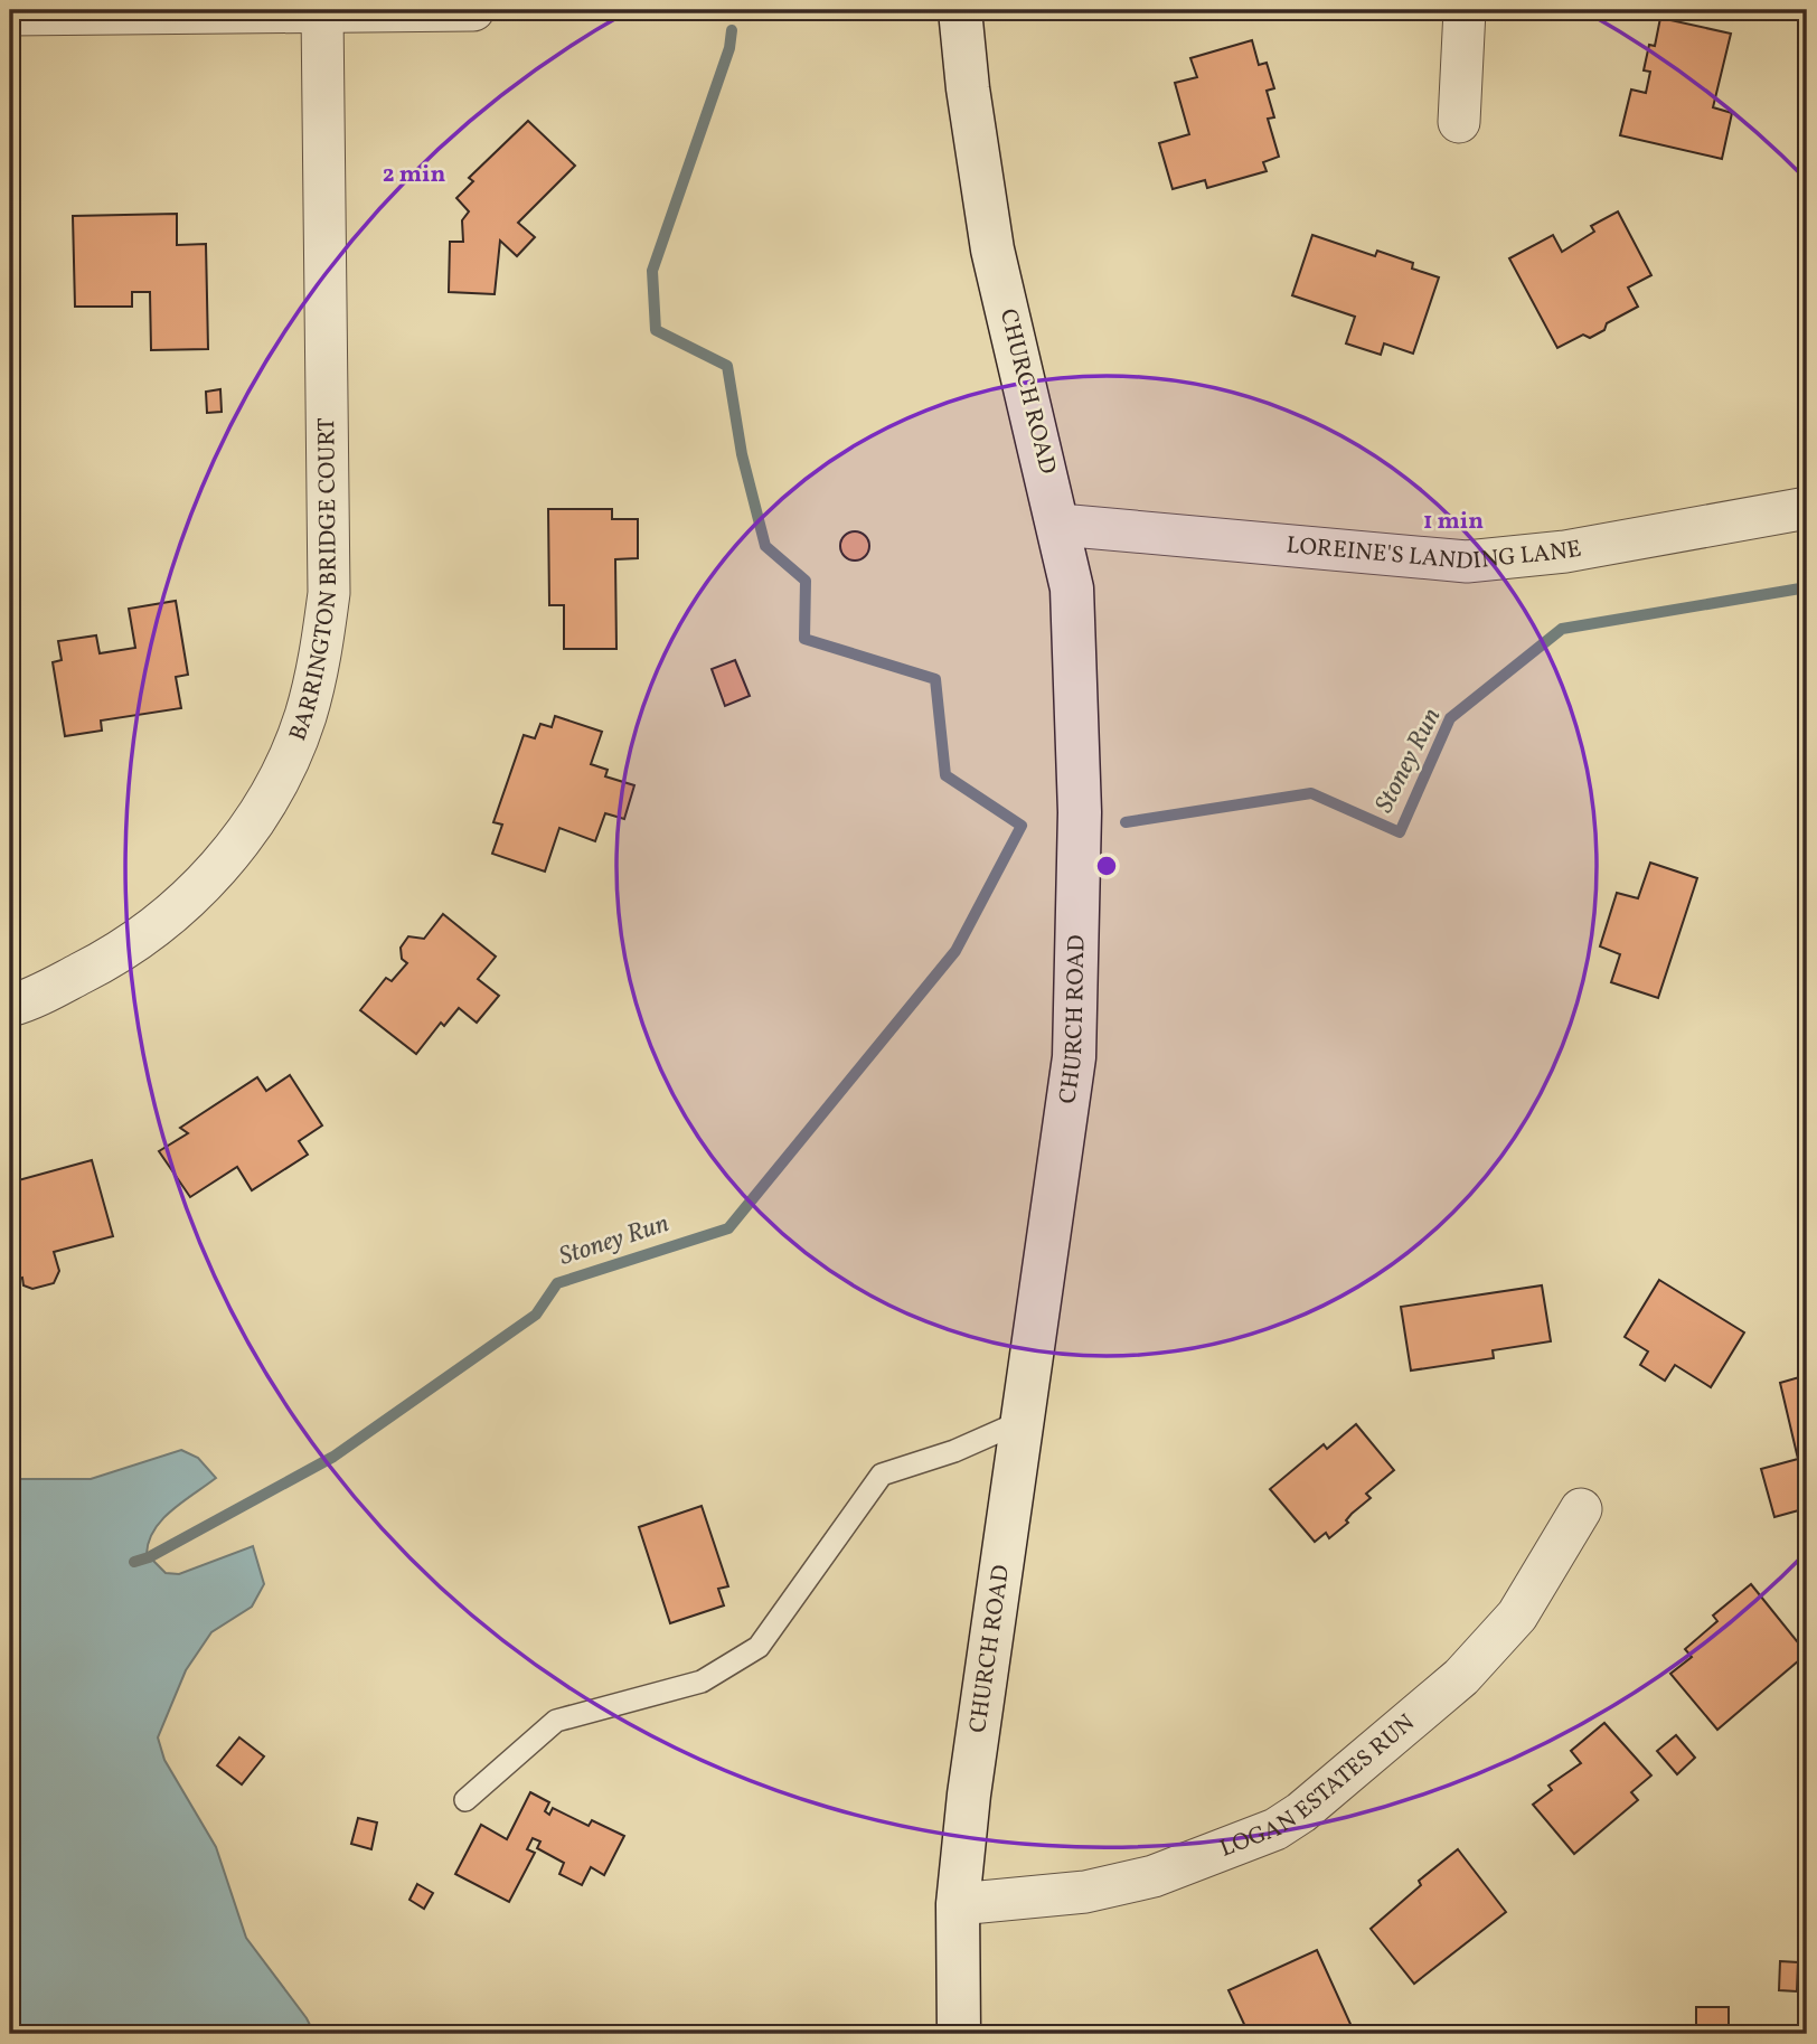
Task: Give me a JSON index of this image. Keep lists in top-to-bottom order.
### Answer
{
  "streets": {
    "main road": ["CHURCH ROAD"],
    "street": ["LOREINE'S LANDING LANE", "BARRINGTON BRIDGE COURT", "LOGAN ESTATES RUN"]
  },
  "crossings": [
    ["CHURCH ROAD", "LOREINE'S LANDING LANE"],
    ["CHURCH ROAD", "LOGAN ESTATES RUN"]
  ],
  "water": ["Stoney Run"],
  "rings": ["2 min", "1 min"]
}
